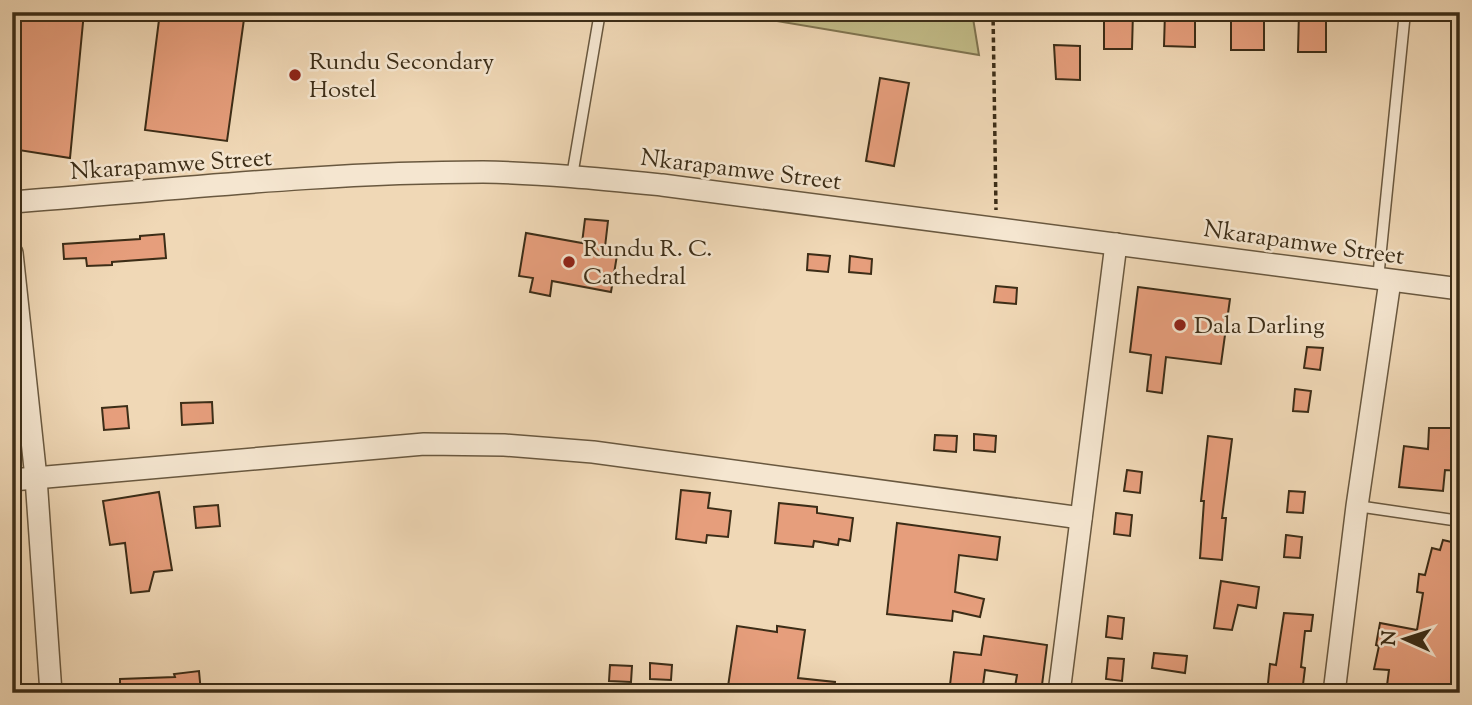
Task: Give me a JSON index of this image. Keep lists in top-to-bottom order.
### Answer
{
  "streets": {
    "street": ["Nkarapamwe Street"]
  },
  "places": ["Rundu Secondary Hostel", "Rundu R. C. Cathedral", "Dala Darling"],
  "north": "left"
}
